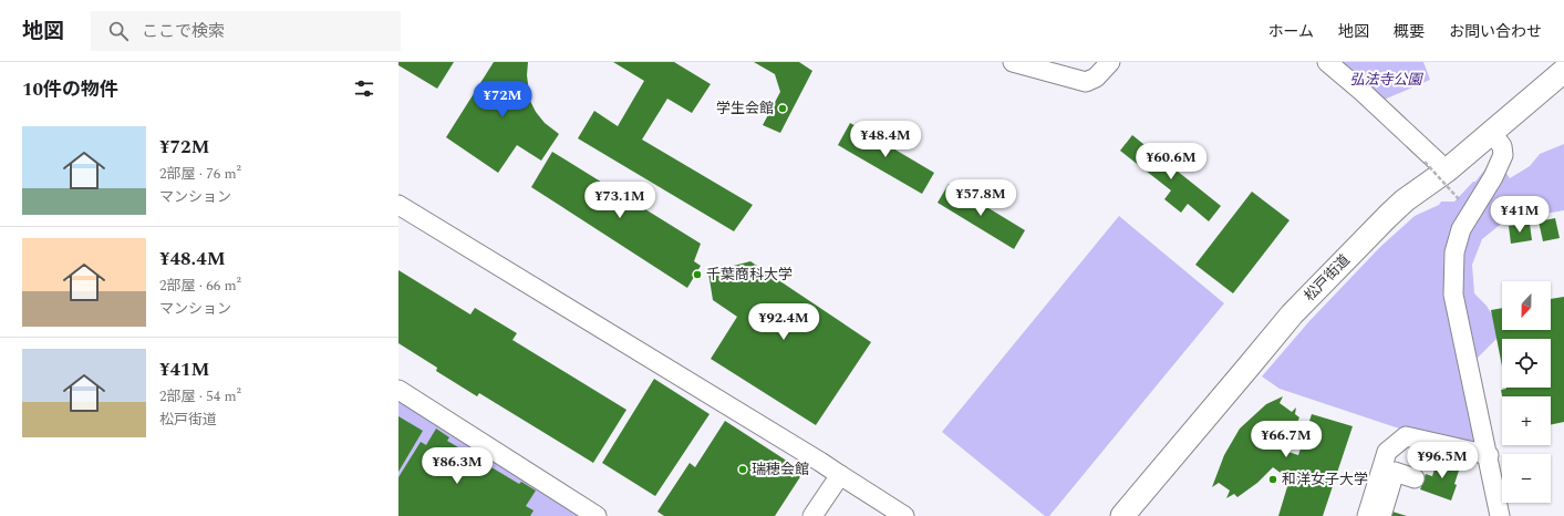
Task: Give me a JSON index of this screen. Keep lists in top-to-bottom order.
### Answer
{
  "streets": {
    "main road": ["松戸街道"]
  },
  "parks": ["弘法寺公園"],
  "places": [
    "学生会館",
    "千葉商科大学",
    "瑞穂会館",
    "和洋女子大学"
  ],
  "north": "bottom",
  "page": {
    "header": "地図",
    "search": "ここで検索",
    "nav": [
      "ホーム",
      "地図",
      "概要",
      "お問い合わせ"
    ],
    "heading": "10件の物件",
    "price": [
      "¥72M",
      "¥48.4M",
      "¥60.6M",
      "¥57.8M",
      "¥73.1M",
      "¥41M",
      "¥92.4M",
      "¥66.7M",
      "¥96.5M",
      "¥86.3M"
    ],
    "list": [
      {
        "name": "¥72M",
        "note": "2部屋 · 76 m² · マンション"
      },
      {
        "name": "¥48.4M",
        "note": "2部屋 · 66 m² · マンション"
      },
      {
        "name": "¥41M",
        "note": "2部屋 · 54 m² · 松戸街道"
      }
    ],
    "map_buttons": ["+", "−"]
  }
}
